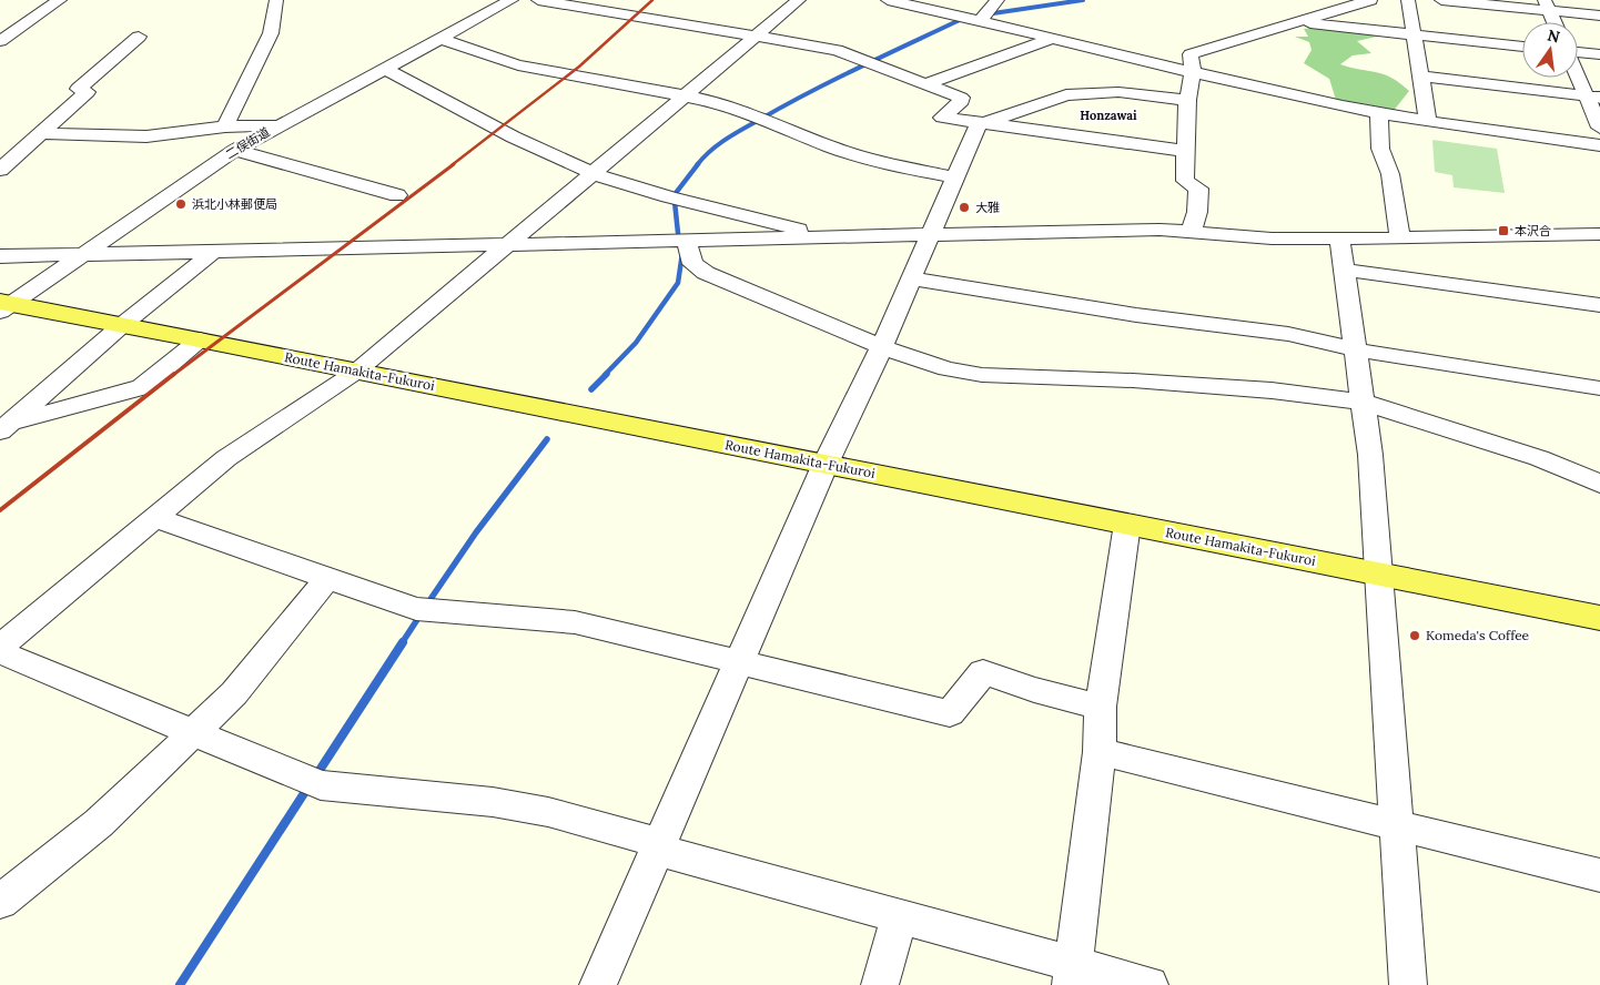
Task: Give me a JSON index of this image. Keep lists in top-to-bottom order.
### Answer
{
  "streets": {
    "main road": ["Route Hamakita-Fukuroi"],
    "street": ["二俣街道"]
  },
  "crossings": [
    ["二俣街道", "Route Hamakita-Fukuroi"]
  ],
  "districts": ["Honzawai"],
  "places": {
    "other": ["浜北小林郵便局", "大雅", "Komeda's Coffee"],
    "transit": ["本沢合"]
  },
  "north": "top"
}
